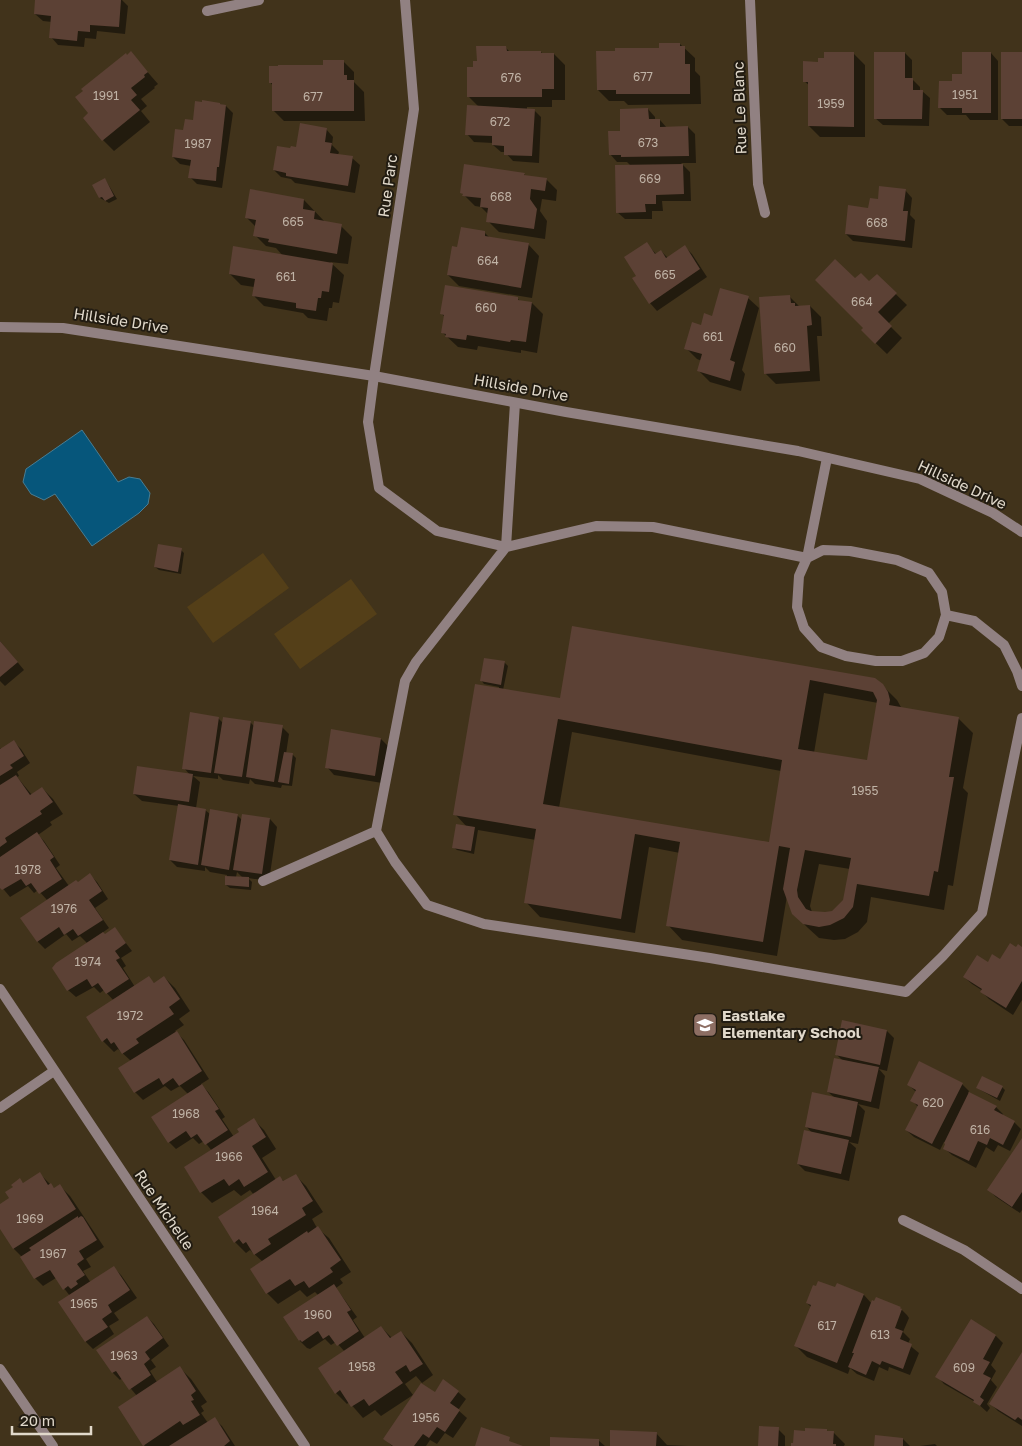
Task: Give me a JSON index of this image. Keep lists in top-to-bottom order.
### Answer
{
  "streets": {
    "street": [
      "Rue Le Blanc",
      "Rue Parc",
      "Hillside Drive",
      "Rue Michelle"
    ]
  },
  "crossings": [
    ["Rue Parc", "Hillside Drive"]
  ],
  "places": {
    "school or university": ["Eastlake Elementary School"]
  },
  "house_numbers": [
    "677",
    "676",
    "1951",
    "1991",
    "677",
    "1959",
    "672",
    "673",
    "1987",
    "669",
    "668",
    "665",
    "668",
    "664",
    "665",
    "661",
    "664",
    "660",
    "661",
    "660",
    "1955",
    "1978",
    "1976",
    "1974",
    "1972",
    "620",
    "1968",
    "616",
    "1966",
    "1964",
    "1969",
    "1967",
    "1965",
    "1960",
    "617",
    "613",
    "1963",
    "1958",
    "609",
    "1956"
  ],
  "scale_bar": "20 m"
}
